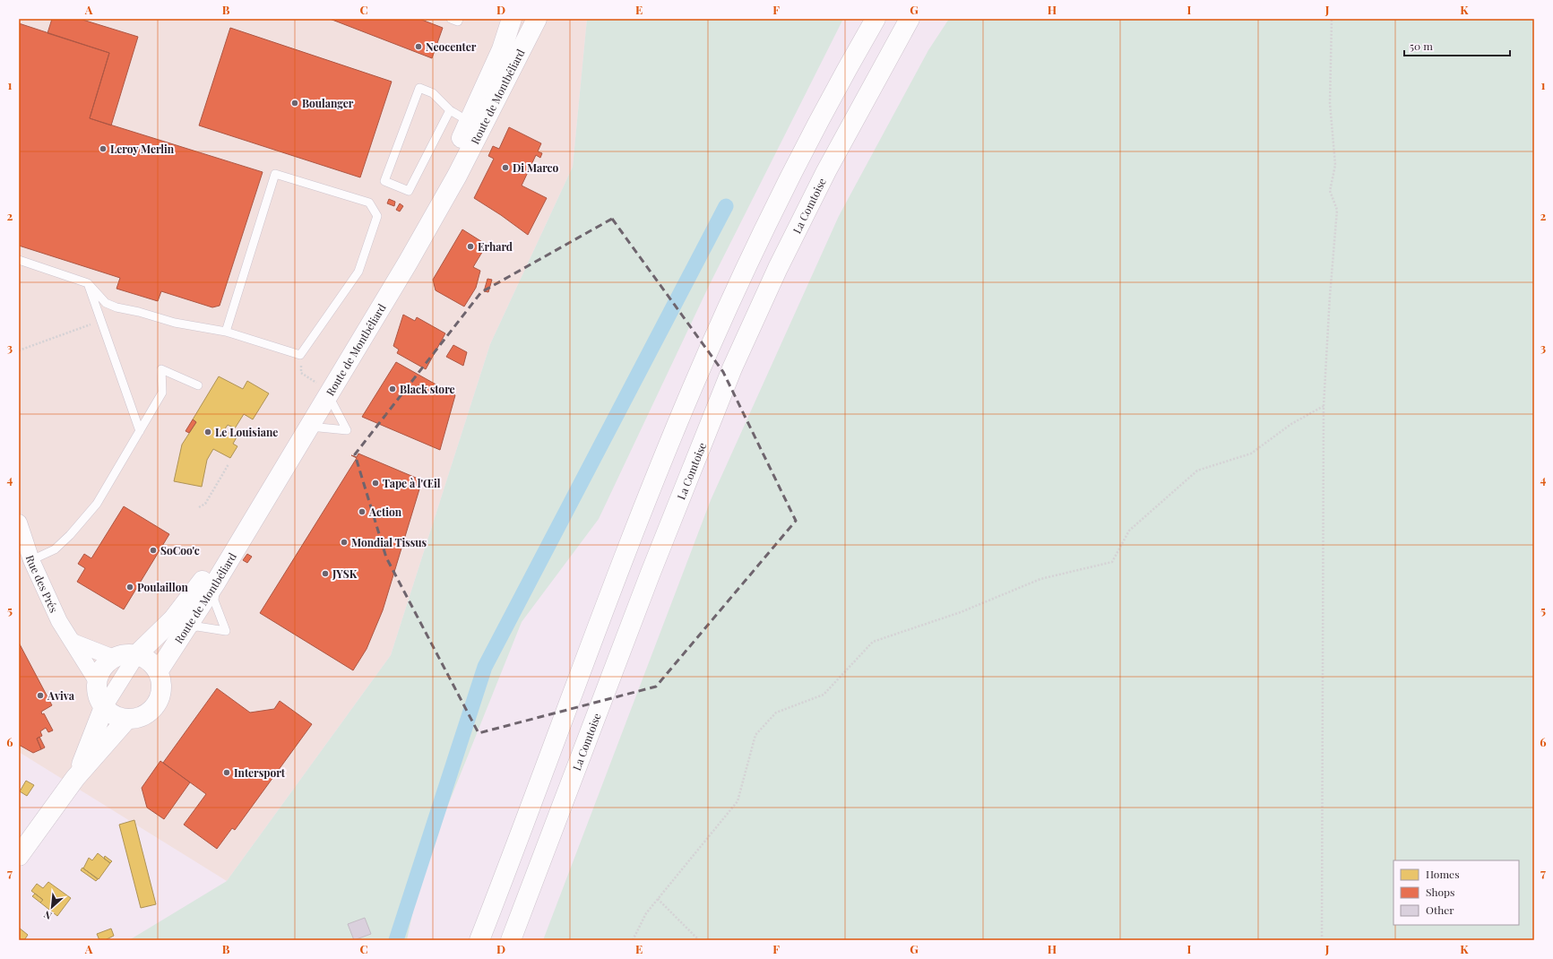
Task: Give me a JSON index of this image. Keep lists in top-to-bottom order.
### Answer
{
  "streets": {
    "main road": ["Route de Montbéliard", "La Comtoise"],
    "street": ["Rue des Prés"]
  },
  "places": [
    "Neocenter",
    "Boulanger",
    "Leroy Merlin",
    "Di Marco",
    "Erhard",
    "Black store",
    "Le Louisiane",
    "Tape à l'Œil",
    "Action",
    "Mondial Tissus",
    "SoCoo'c",
    "JYSK",
    "Poulaillon",
    "Aviva",
    "Intersport"
  ],
  "legend": ["Homes", "Shops", "Other"],
  "scale_bar": "50 m",
  "north": "bottom left",
  "grid": {
    "columns": [
      "A",
      "B",
      "C",
      "D",
      "E",
      "F",
      "G",
      "H",
      "I",
      "J",
      "K"
    ],
    "rows": [
      "1",
      "2",
      "3",
      "4",
      "5",
      "6",
      "7"
    ]
  }
}
